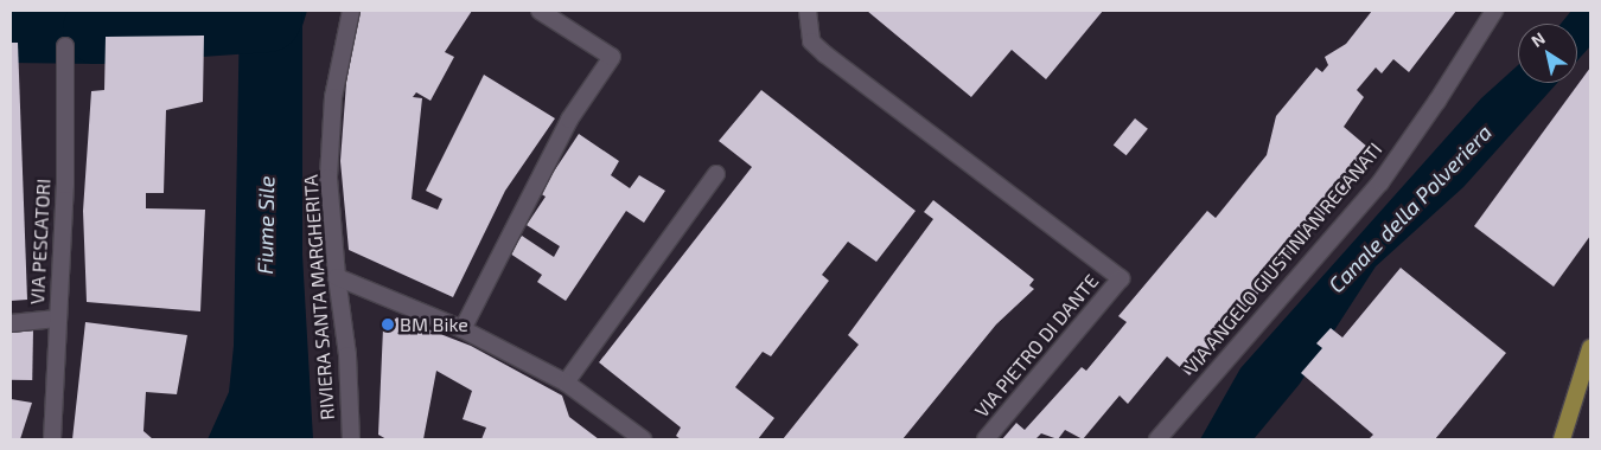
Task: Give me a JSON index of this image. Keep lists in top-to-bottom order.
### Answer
{
  "streets": {
    "street": [
      "VIA PESCATORI",
      "VIA ANGELO GIUSTINIAN RECANATI",
      "RIVIERA SANTA MARGHERITA",
      "VIA PIETRO DI DANTE"
    ]
  },
  "water": ["Canale della Polveriera", "Fiume Sile"],
  "places": ["BM Bike"],
  "north": "top left"
}
